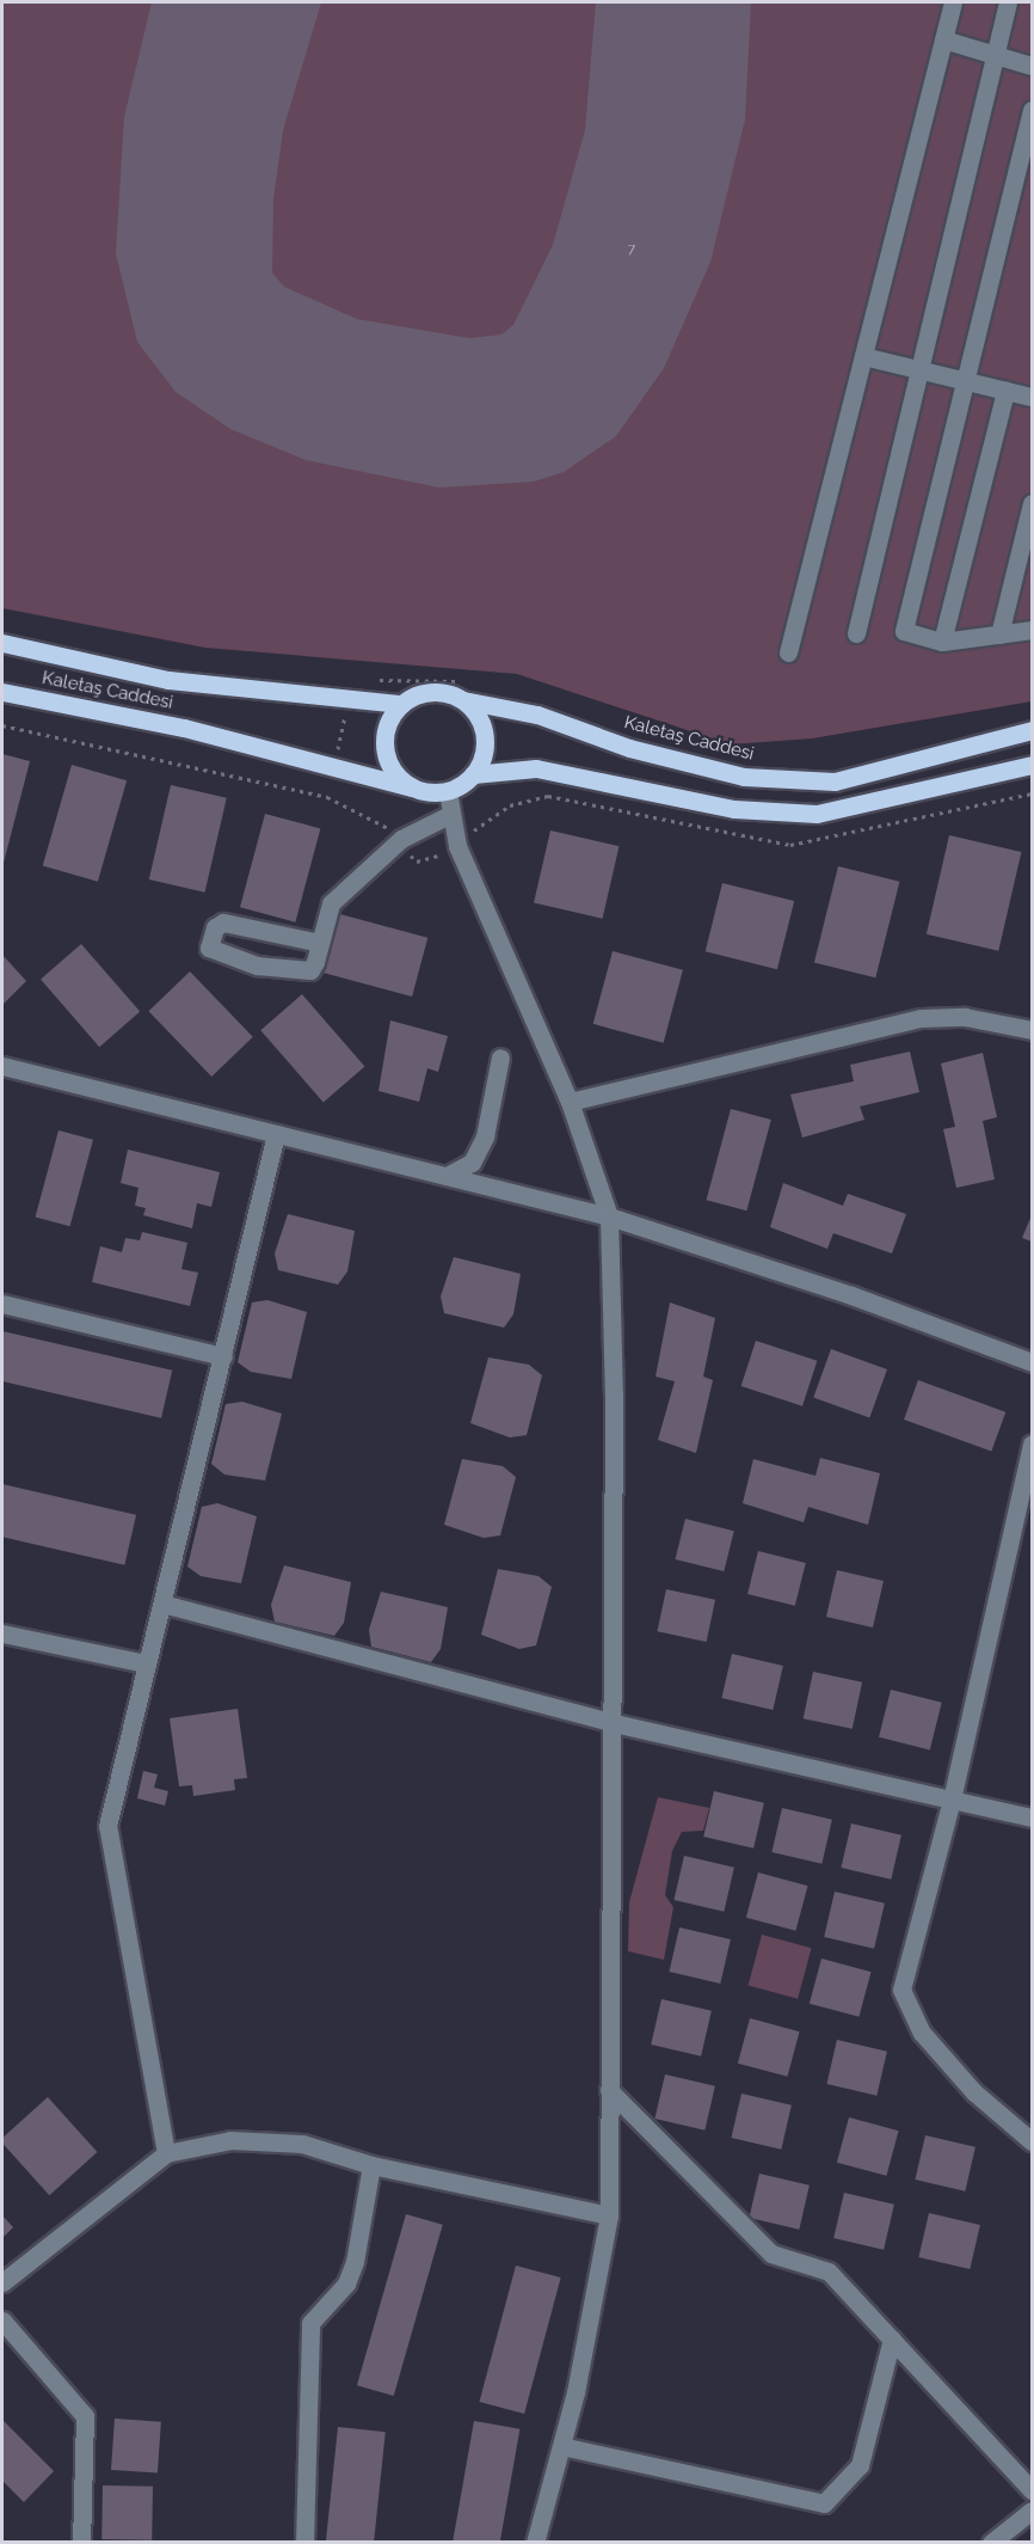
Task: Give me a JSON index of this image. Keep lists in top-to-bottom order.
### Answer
{
  "streets": {
    "main road": ["Kaletaş Caddesi"]
  },
  "house_numbers": ["7"]
}
